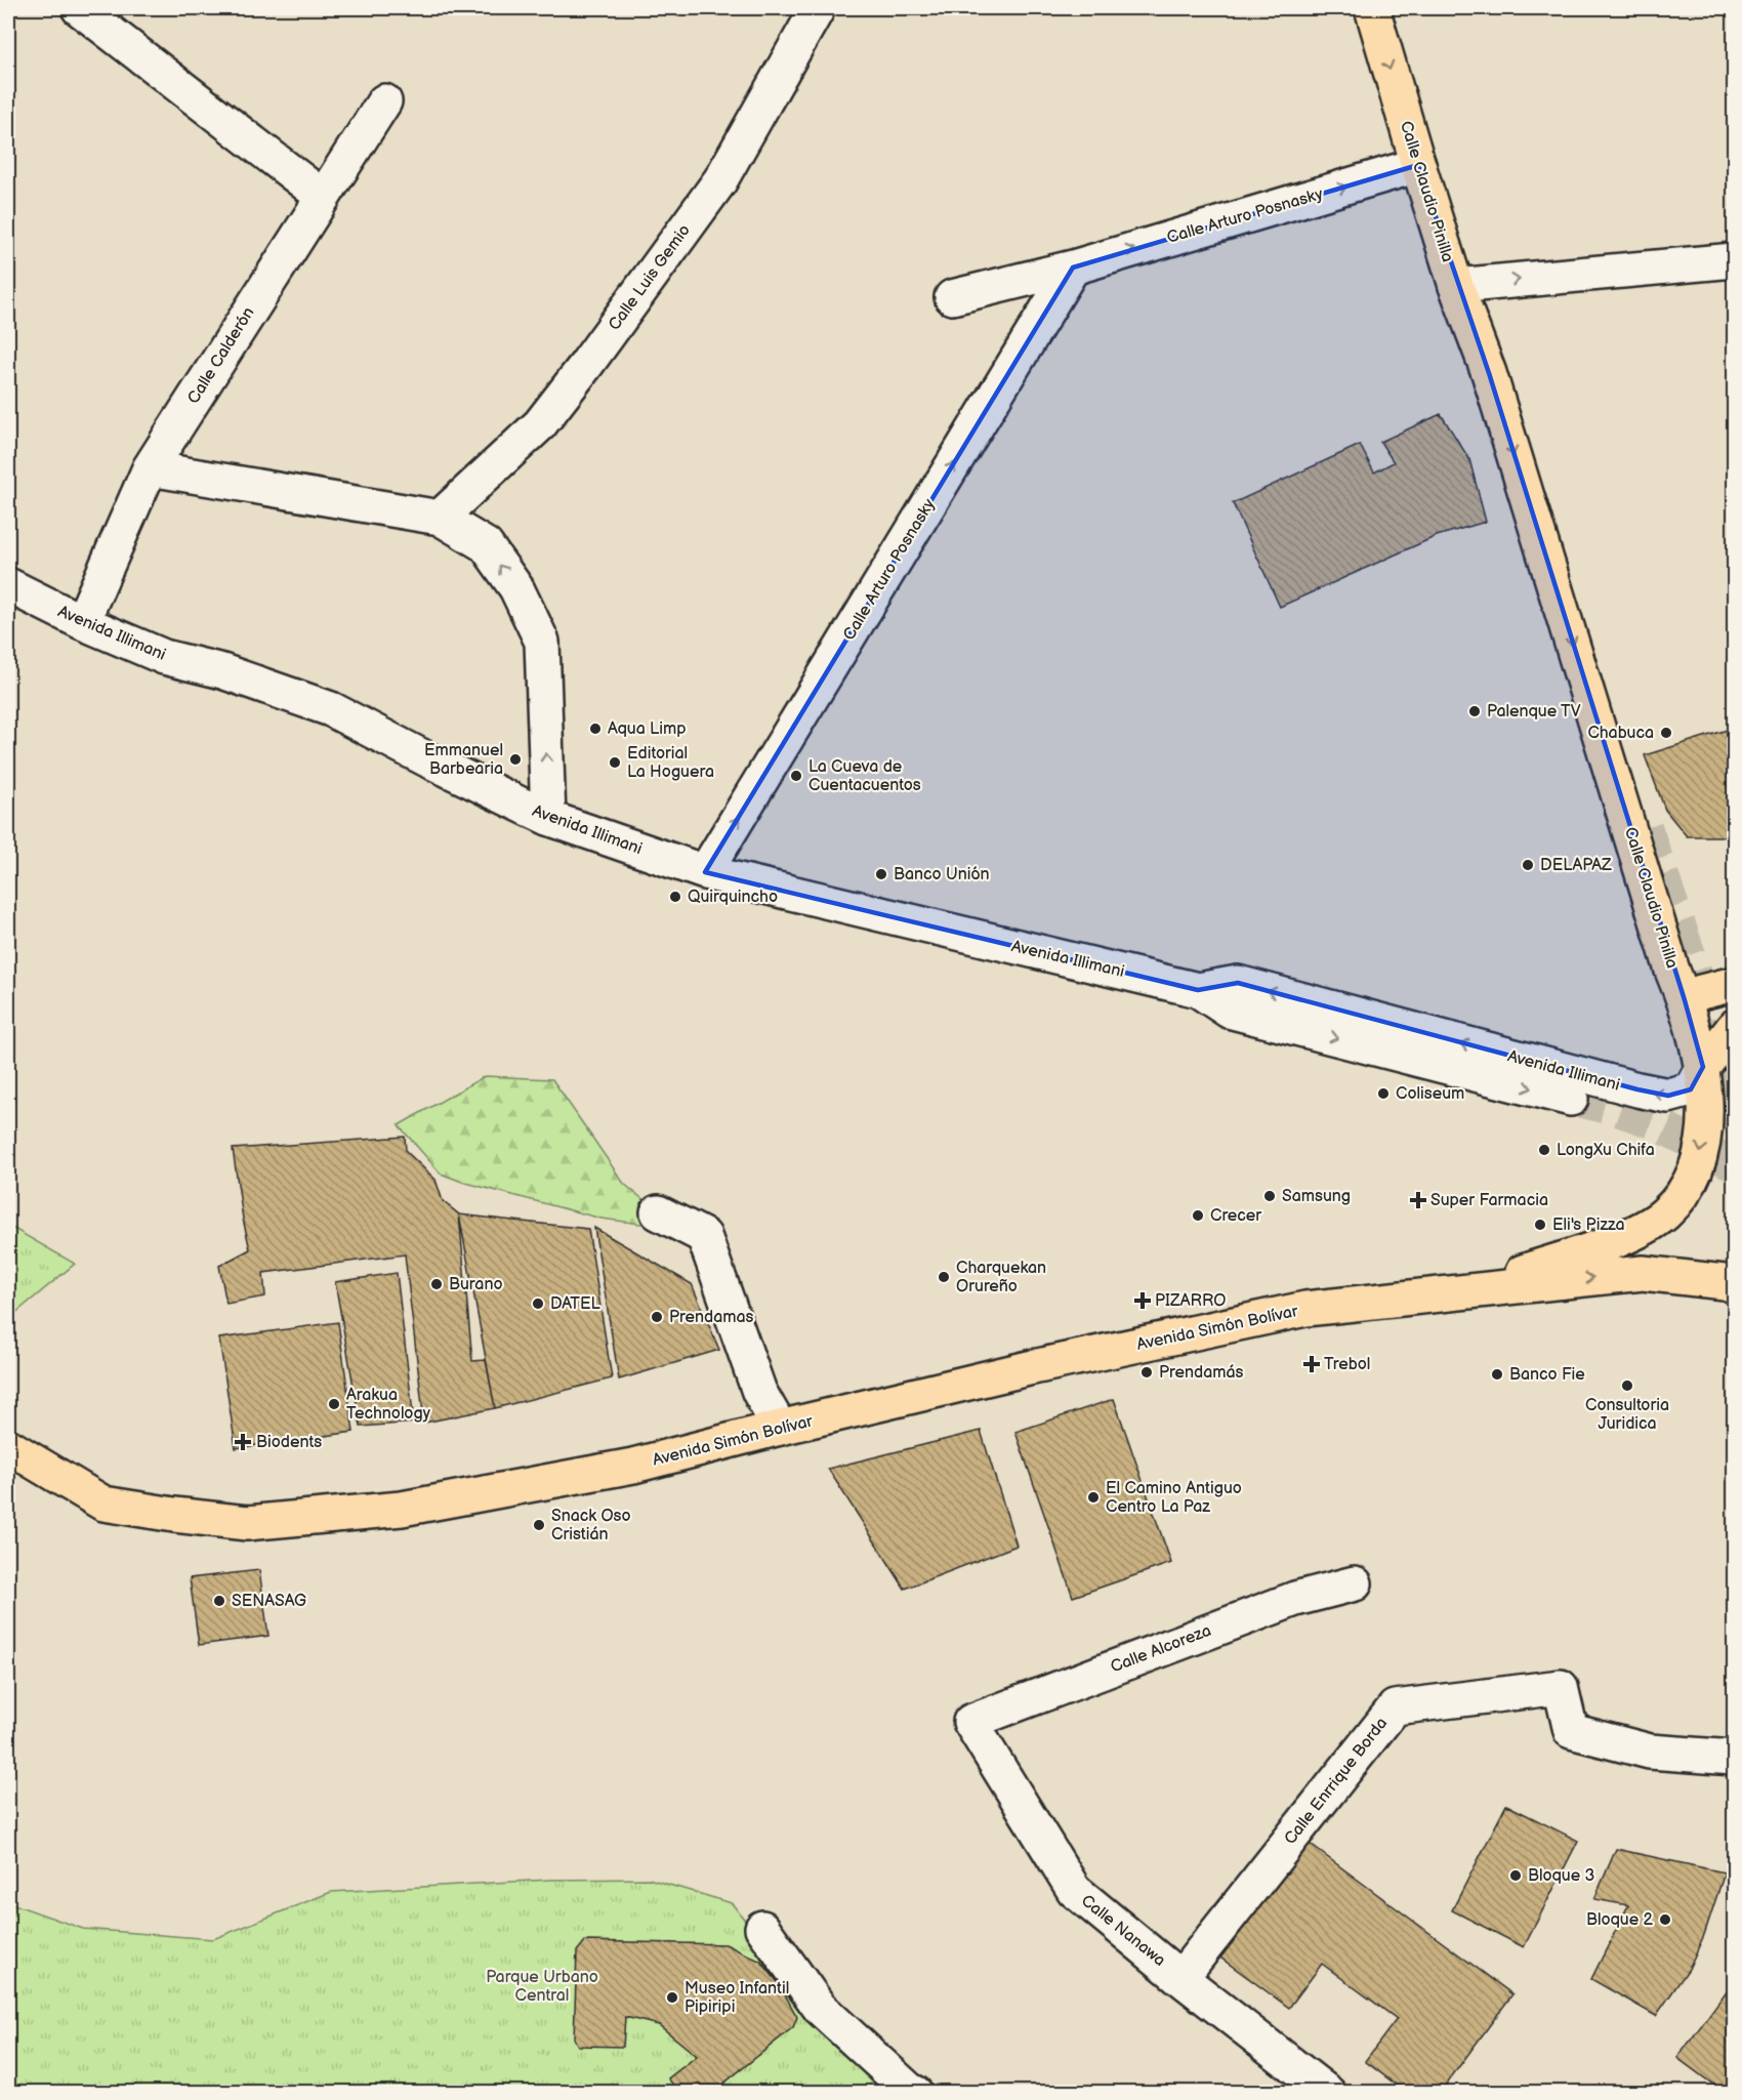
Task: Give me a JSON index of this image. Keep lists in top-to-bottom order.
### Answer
{
  "streets": {
    "main road": ["Calle Claudio Pinilla", "Avenida Simón Bolívar"],
    "street": [
      "Calle Arturo Posnasky",
      "Calle Luis Gemio",
      "Calle Calderón",
      "Avenida Illimani",
      "Calle Alcoreza",
      "Calle Enrrique Borda",
      "Calle Nanawa"
    ]
  },
  "crossings": [
    ["Calle Claudio Pinilla", "Calle Arturo Posnasky"],
    ["Calle Claudio Pinilla", "Avenida Illimani"],
    ["Calle Claudio Pinilla", "Avenida Simón Bolívar"],
    ["Calle Arturo Posnasky", "Avenida Illimani"],
    ["Calle Calderón", "Avenida Illimani"],
    ["Calle Alcoreza", "Calle Nanawa"],
    ["Calle Enrrique Borda", "Calle Nanawa"]
  ],
  "one_way": ["Calle Claudio Pinilla", "Calle Arturo Posnasky"],
  "parks": ["Parque Urbano Central"],
  "places": {
    "other": [
      "Palenque TV",
      "Aqua Limp",
      "Chabuca",
      "Emmanuel Barbearia",
      "Editorial La Hoguera",
      "La Cueva de Cuentacuentos",
      "DELAPAZ",
      "Banco Unión",
      "Quirquincho",
      "Coliseum",
      "LongXu Chifa",
      "Samsung",
      "Crecer",
      "Eli's Pizza",
      "Charquekan Orureño",
      "Burano",
      "DATEL",
      "Prendamas",
      "Prendamás",
      "Banco Fie",
      "Consultoria Juridica",
      "Arakua Technology",
      "El Camino Antiguo Centro La Paz",
      "Snack Oso Cristián",
      "SENASAG",
      "Bloque 3",
      "Bloque 2",
      "Museo Infantil Pipiripi"
    ],
    "health": [
      "Super Farmacia",
      "PIZARRO",
      "Trebol",
      "Biodents"
    ]
  }
}
